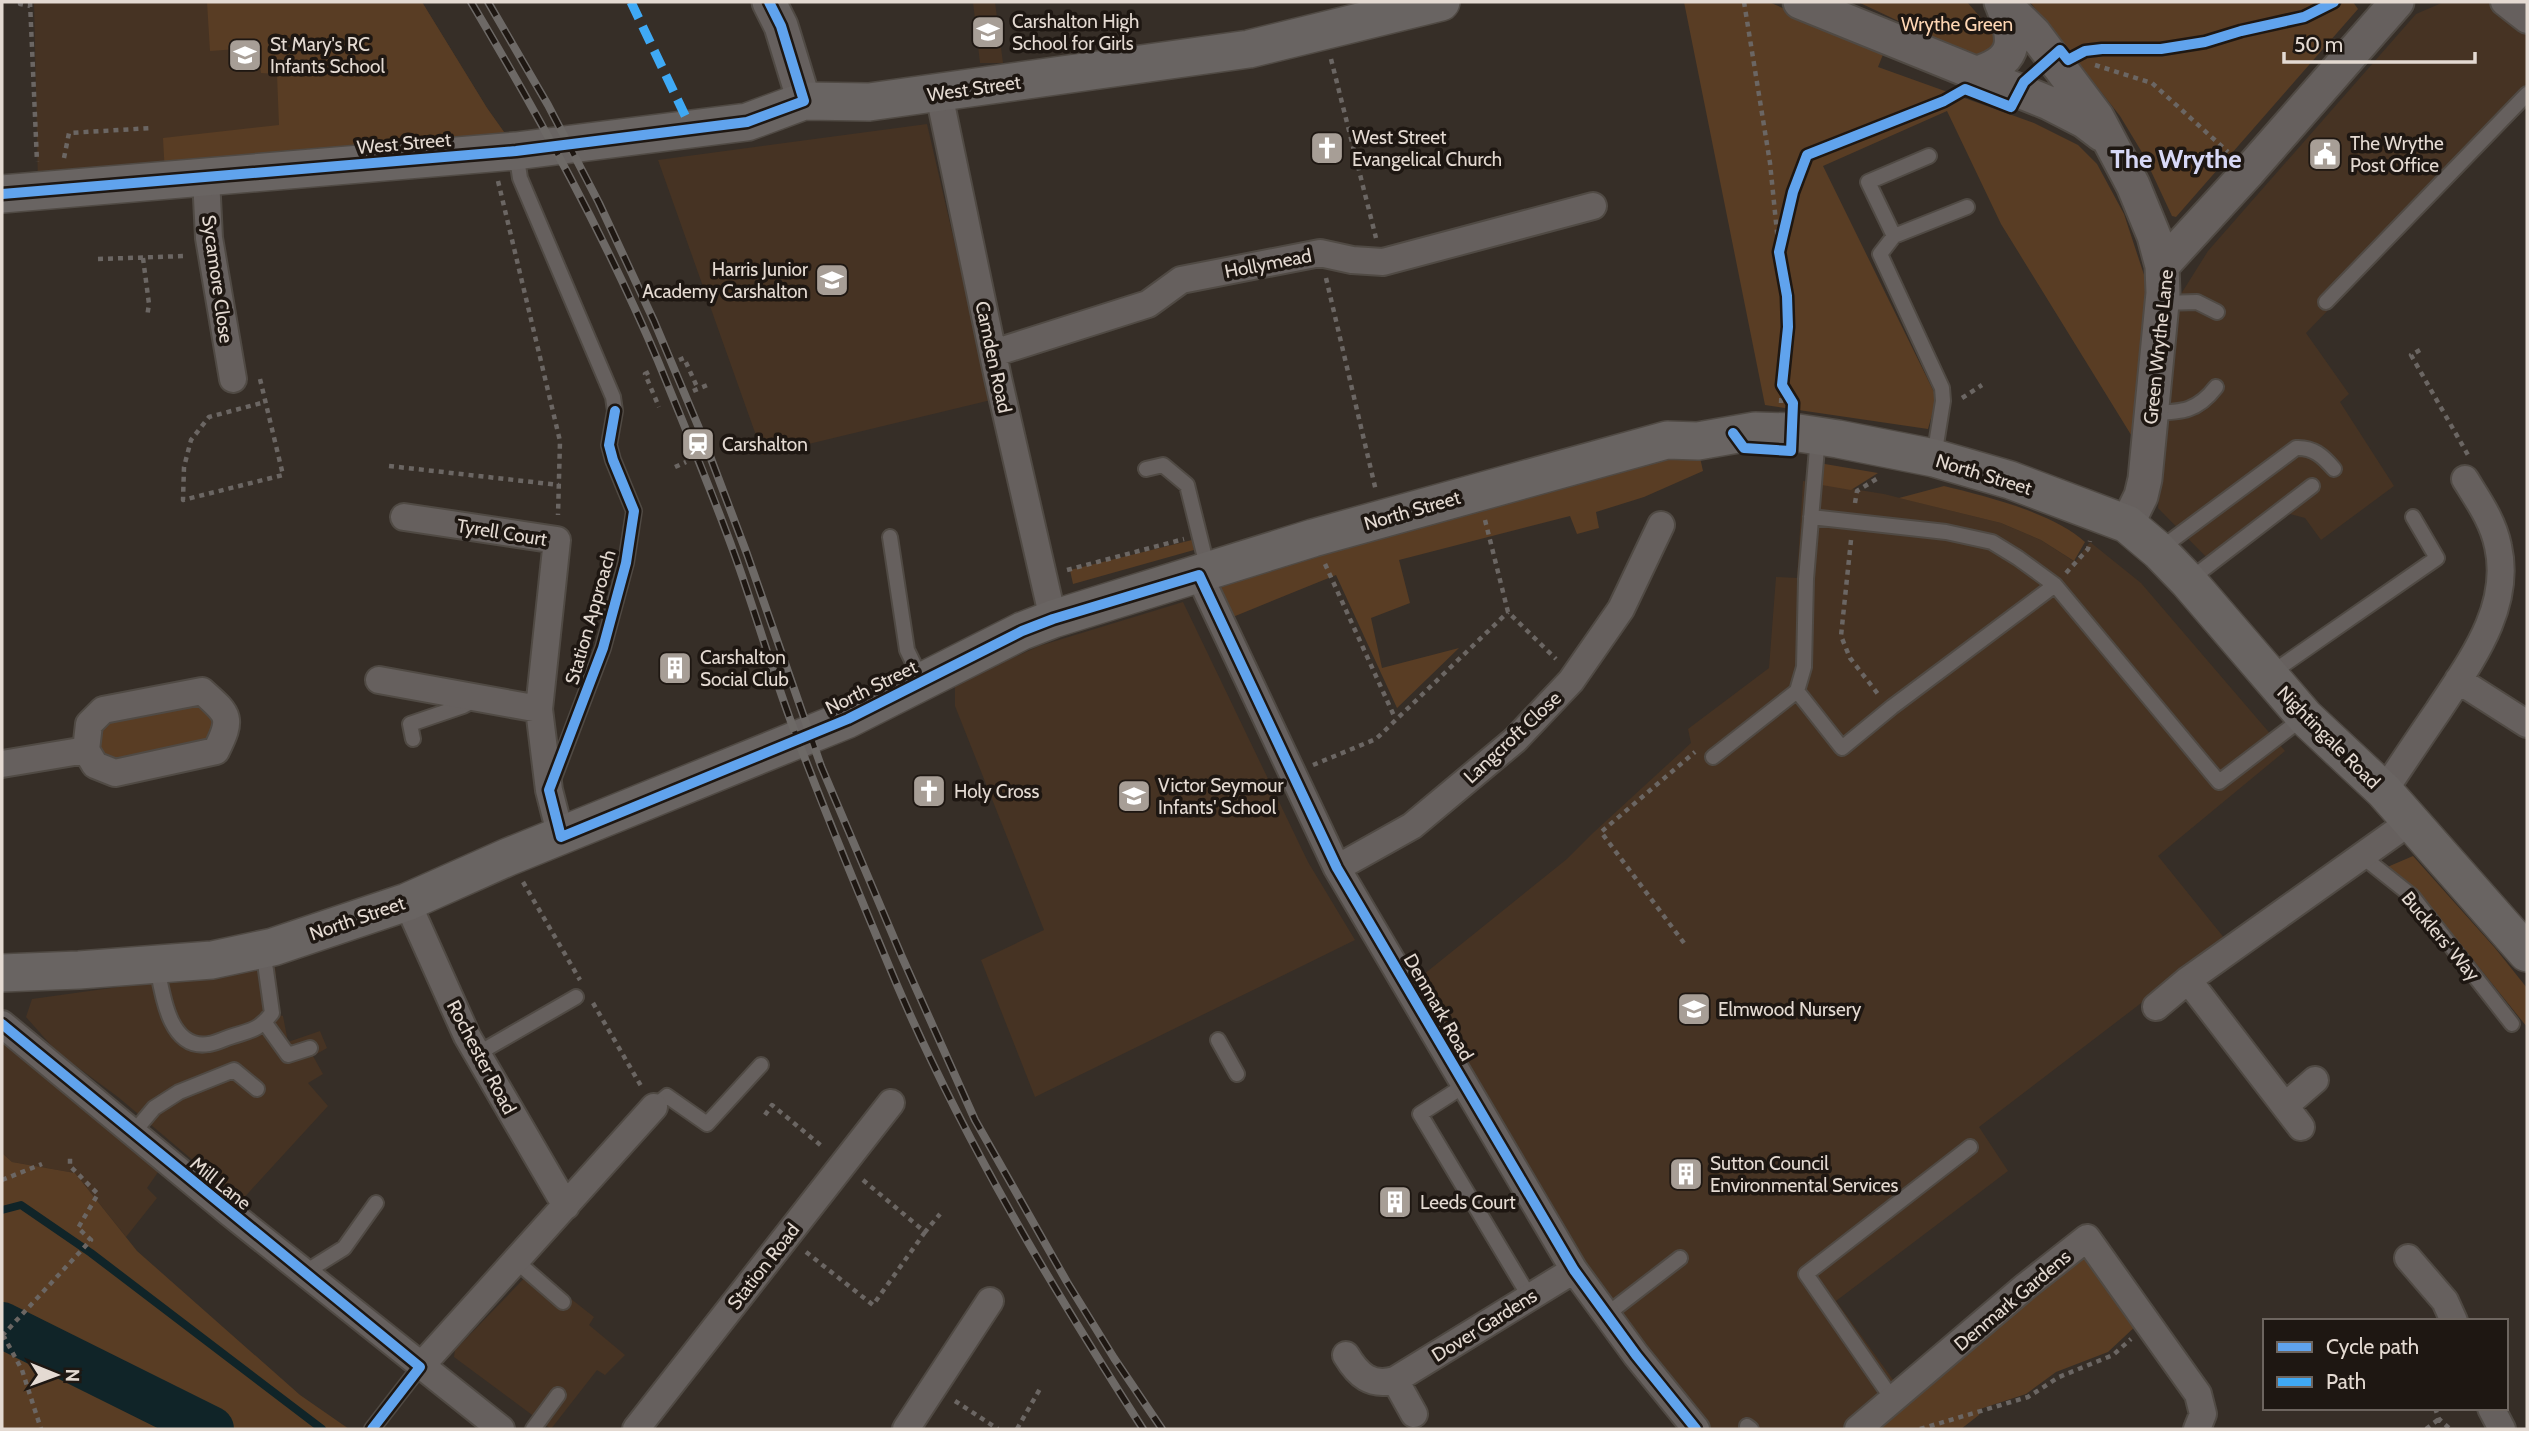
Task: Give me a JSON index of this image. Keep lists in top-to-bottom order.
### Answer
{
  "streets": {
    "main road": ["West Street", "North Street", "Nightingale Road"],
    "street": [
      "Hollymead",
      "Sycamore Close",
      "Green Wrythe Lane",
      "Camden Road",
      "Tyrell Court",
      "Langcroft Close",
      "Denmark Road",
      "Rochester Road",
      "Mill Lane",
      "Station Road",
      "Denmark Gardens",
      "Dover Gardens"
    ],
    "lane": ["Station Approach", "Bucklers' Way"]
  },
  "crossings": [
    ["West Street", "Sycamore Close"],
    ["West Street", "Camden Road"],
    ["West Street", "Station Approach"],
    ["Hollymead", "Camden Road"],
    ["Green Wrythe Lane", "North Street"],
    ["Green Wrythe Lane", "Nightingale Road"],
    ["Camden Road", "North Street"],
    ["North Street", "Tyrell Court"],
    ["North Street", "Nightingale Road"],
    ["North Street", "Denmark Road"],
    ["North Street", "Rochester Road"],
    ["Tyrell Court", "Station Approach"],
    ["Langcroft Close", "Denmark Road"],
    ["Denmark Road", "Dover Gardens"]
  ],
  "districts": ["The Wrythe"],
  "parks": ["Wrythe Green"],
  "places": {
    "school or university": [
      "Carshalton High School for Girls",
      "St Mary's RC Infants School",
      "Harris Junior Academy Carshalton",
      "Victor Seymour Infants' School",
      "Elmwood Nursery"
    ],
    "church": ["West Street Evangelical Church", "Holy Cross"],
    "public building": ["The Wrythe Post Office"],
    "station": ["Carshalton"],
    "building": ["Carshalton Social Club", "Sutton Council Environmental Services", "Leeds Court"]
  },
  "legend": ["Cycle path", "Path"],
  "scale_bar": "50 m",
  "north": "right"
}
